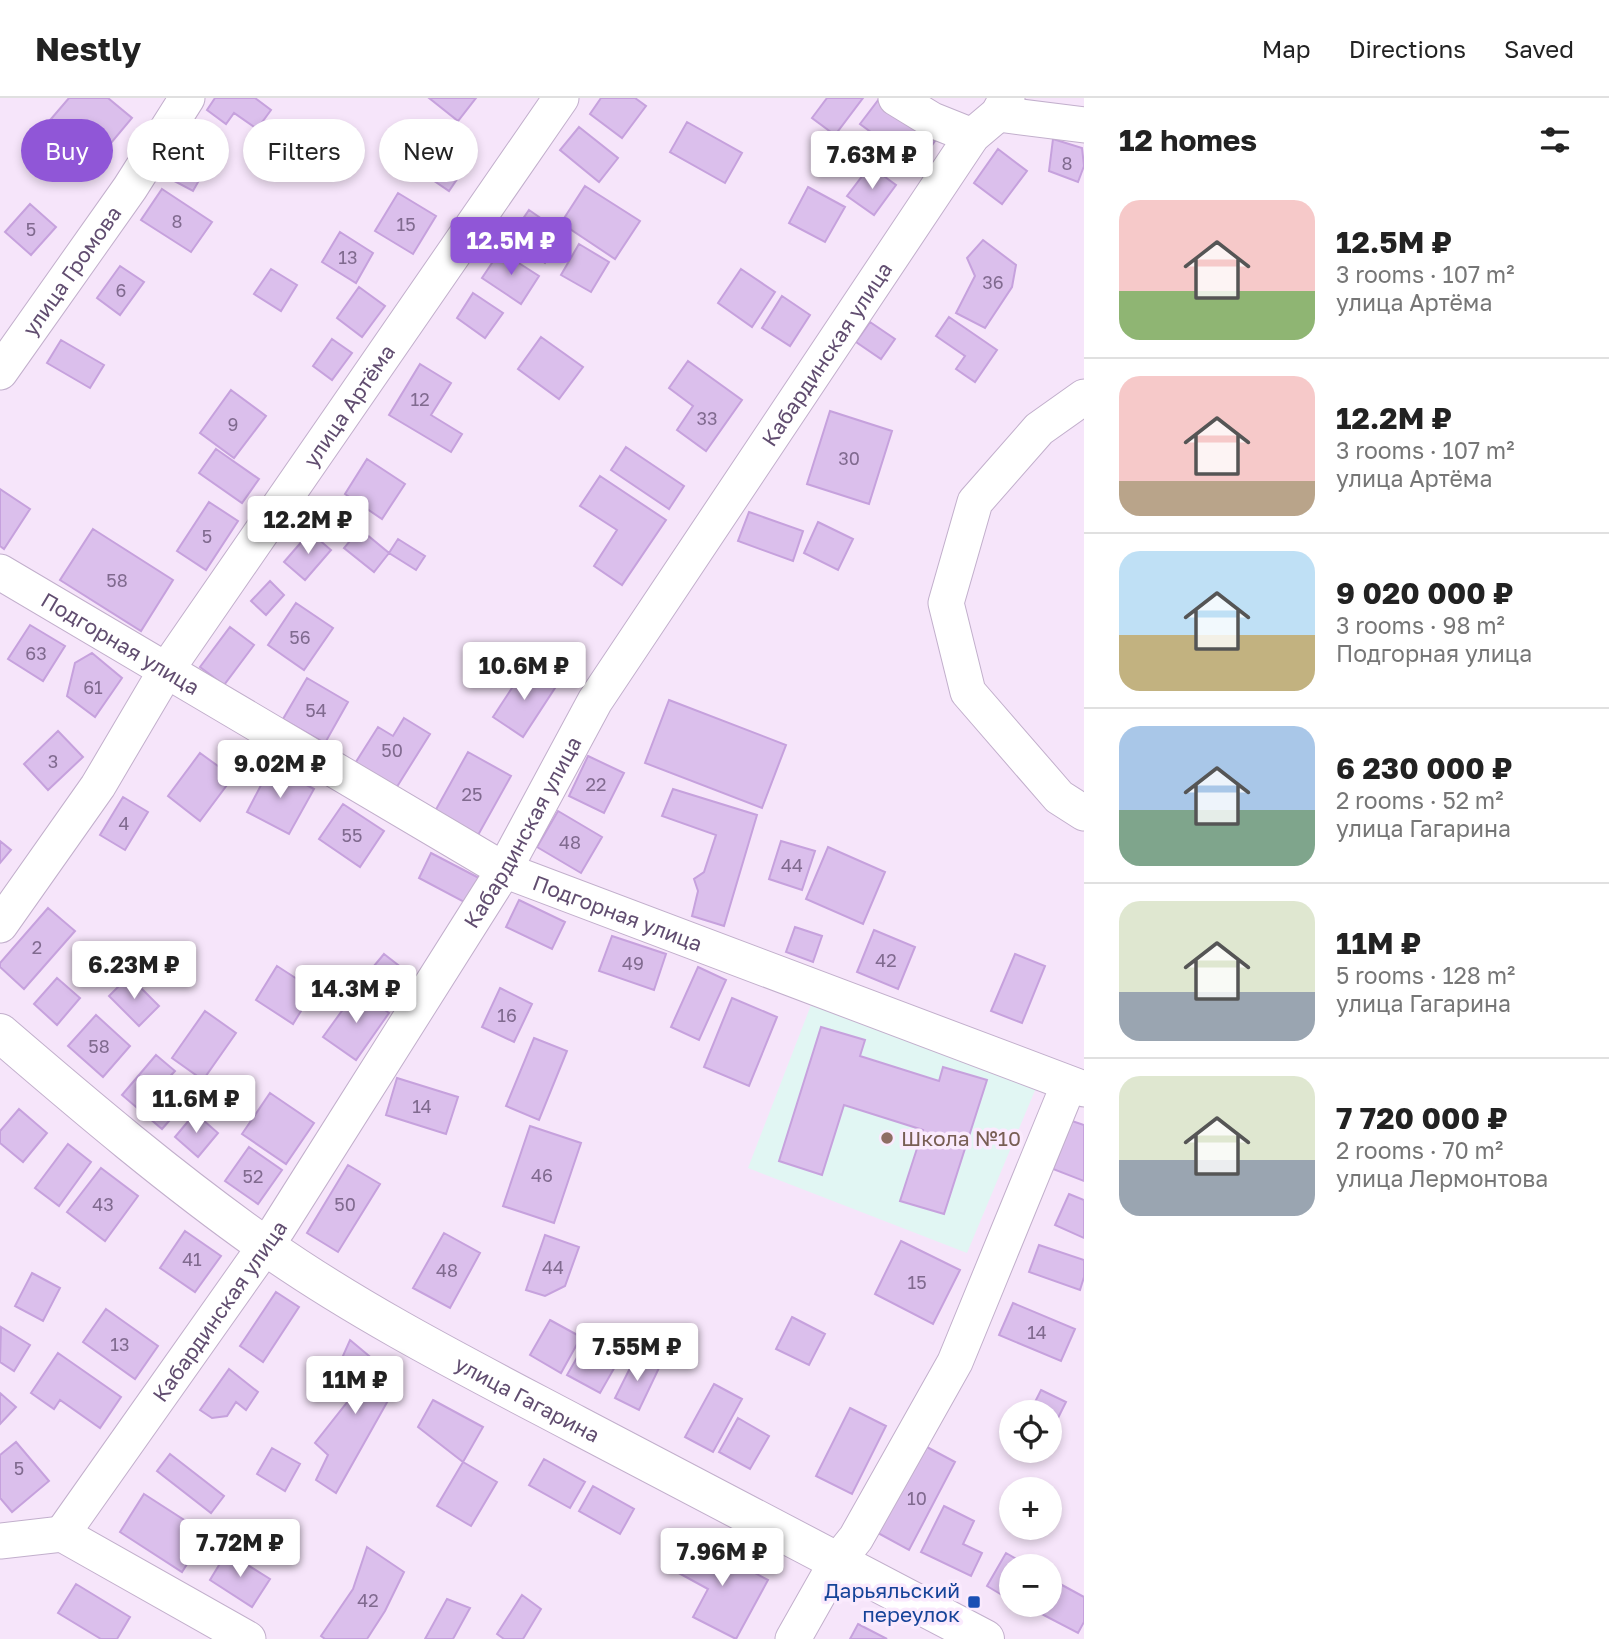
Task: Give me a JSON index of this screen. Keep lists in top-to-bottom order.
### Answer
{
  "streets": {
    "street": [
      "улица Громова",
      "Кабардинская улица",
      "улица Артёма",
      "Подгорная улица",
      "улица Гагарина"
    ]
  },
  "crossings": [
    ["Кабардинская улица", "Подгорная улица"],
    ["Кабардинская улица", "улица Гагарина"],
    ["улица Артёма", "Подгорная улица"]
  ],
  "places": {
    "other": ["Школа №10"],
    "transit": ["Дарьяльский переулок"]
  },
  "house_numbers": [
    "8",
    "8",
    "15",
    "5",
    "13",
    "36",
    "6",
    "12",
    "33",
    "9",
    "30",
    "5",
    "58",
    "56",
    "63",
    "61",
    "54",
    "50",
    "3",
    "22",
    "25",
    "4",
    "55",
    "48",
    "44",
    "2",
    "42",
    "49",
    "16",
    "58",
    "14",
    "46",
    "52",
    "43",
    "50",
    "41",
    "44",
    "48",
    "15",
    "14",
    "13",
    "5",
    "10",
    "42"
  ],
  "page": {
    "header": "Nestly",
    "nav": ["Map", "Directions", "Saved"],
    "heading": "12 homes",
    "chip": [
      "Buy",
      "Rent",
      "Filters",
      "New"
    ],
    "price": [
      "7.63M ₽",
      "12.5M ₽",
      "12.2M ₽",
      "10.6M ₽",
      "9.02M ₽",
      "6.23M ₽",
      "14.3M ₽",
      "11.6M ₽",
      "7.55M ₽",
      "11M ₽",
      "7.72M ₽",
      "7.96M ₽"
    ],
    "list": [
      {
        "name": "12.5M ₽",
        "note": "3 rooms · 107 m² · улица Артёма"
      },
      {
        "name": "12.2M ₽",
        "note": "3 rooms · 107 m² · улица Артёма"
      },
      {
        "name": "9 020 000 ₽",
        "note": "3 rooms · 98 m² · Подгорная улица"
      },
      {
        "name": "6 230 000 ₽",
        "note": "2 rooms · 52 m² · улица Гагарина"
      },
      {
        "name": "11M ₽",
        "note": "5 rooms · 128 m² · улица Гагарина"
      },
      {
        "name": "7 720 000 ₽",
        "note": "2 rooms · 70 m² · улица Лермонтова"
      }
    ],
    "map_buttons": ["+", "−"]
  }
}
